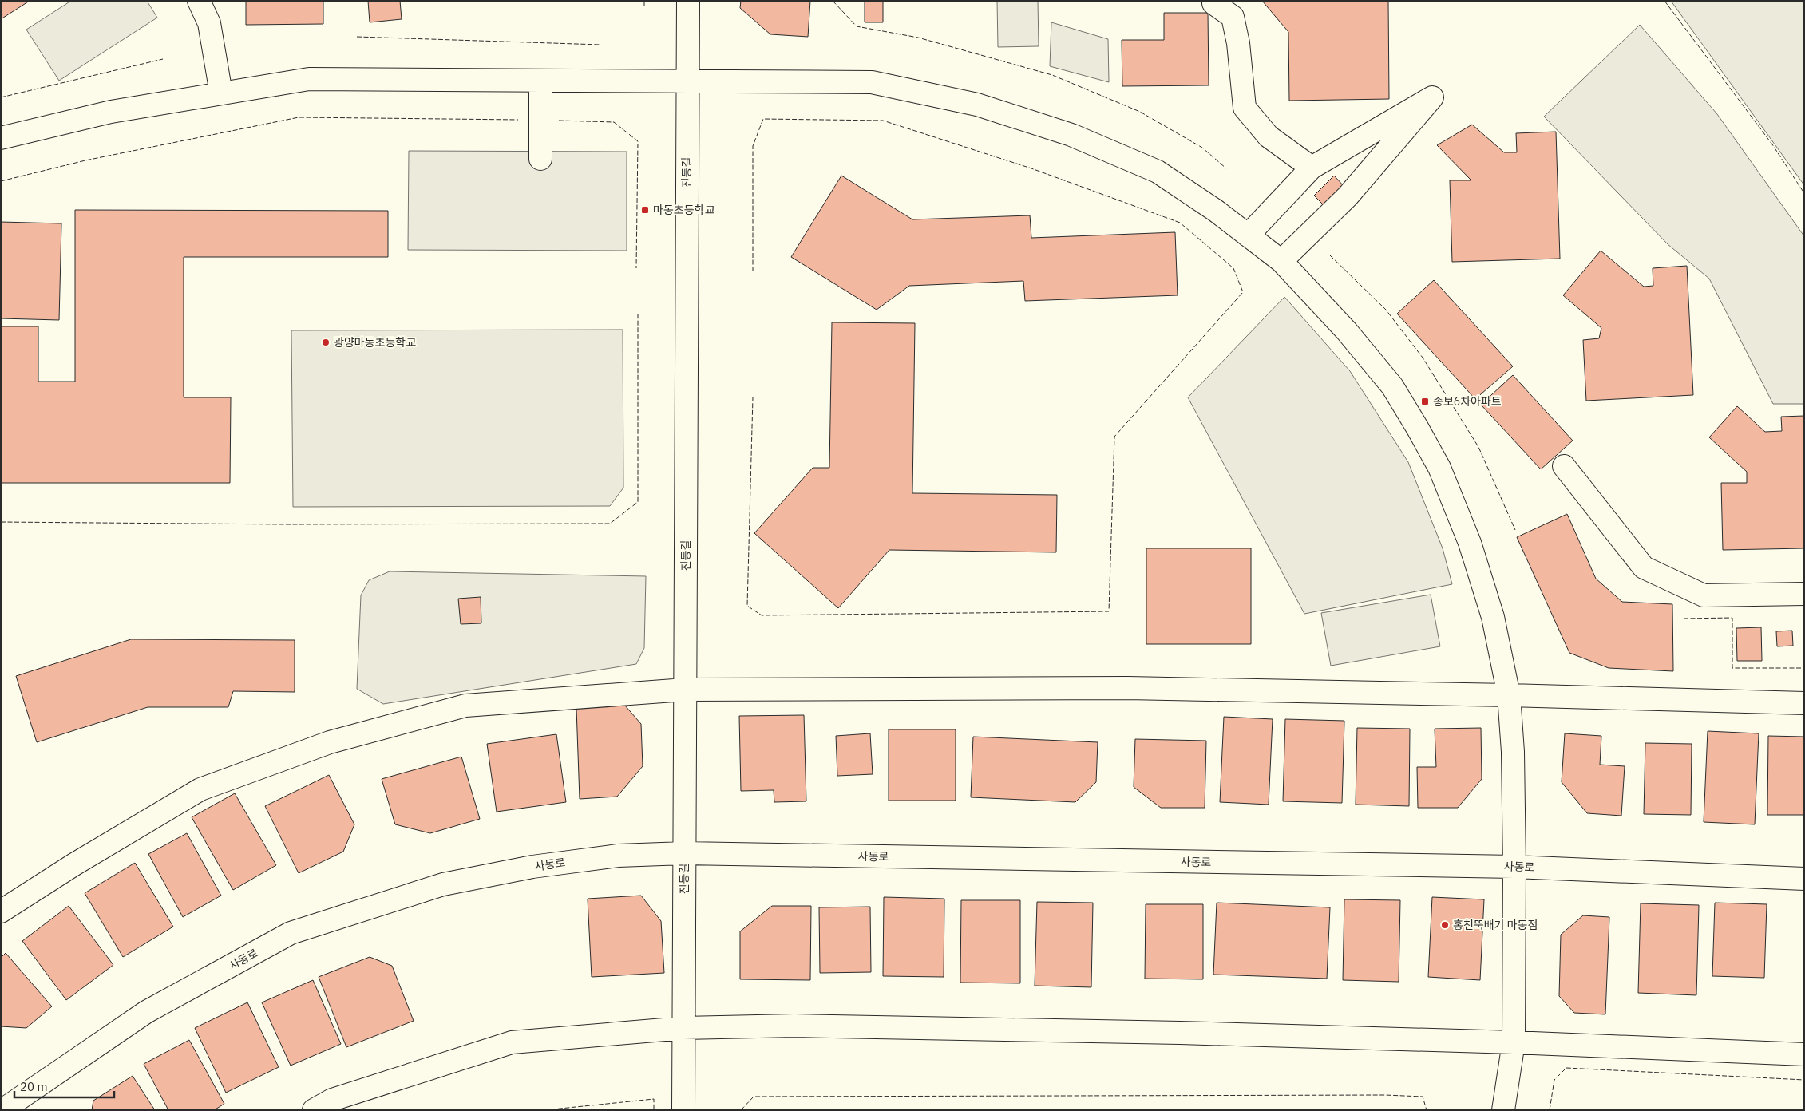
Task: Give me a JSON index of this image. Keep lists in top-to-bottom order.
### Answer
{
  "streets": {
    "street": ["진등길", "사동로"]
  },
  "crossings": [
    ["진등길", "사동로"]
  ],
  "places": {
    "transit": ["마동초등학교", "송보6차아파트"],
    "other": ["광양마동초등학교", "홍천뚝배기 마동점"]
  },
  "scale_bar": "20 m"
}
